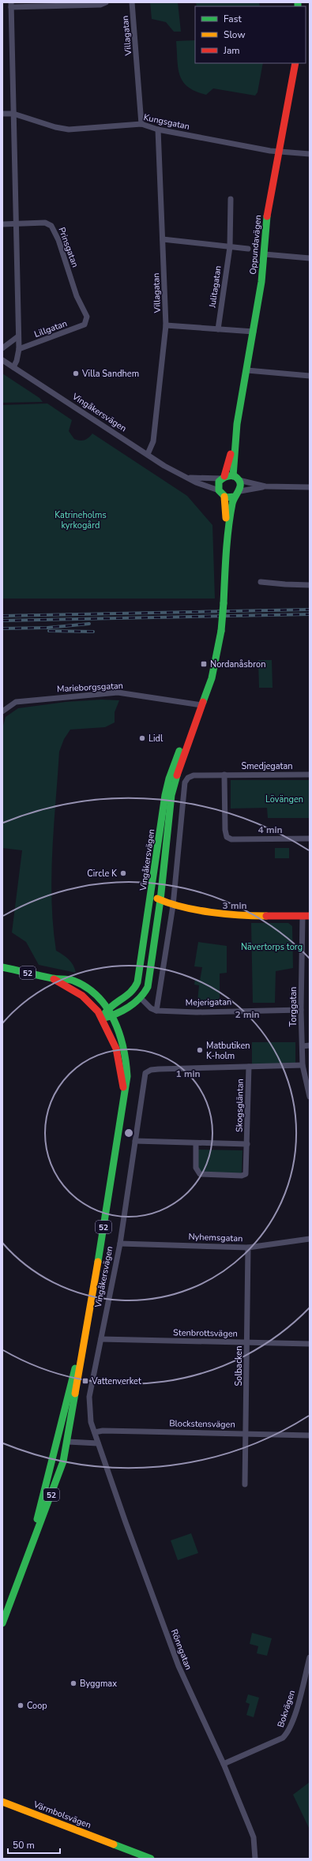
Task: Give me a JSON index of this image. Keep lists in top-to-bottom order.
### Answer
{
  "streets": {
    "main road": [
      "Oppundavägen",
      "Vingåkersvägen",
      "52",
      "Värmbolsvägen"
    ],
    "street": [
      "Villagatan",
      "Kungsgatan",
      "Prinsgatan",
      "Julitagatan",
      "Lillgatan",
      "Marieborgsgatan",
      "Smedjegatan",
      "Mejerigatan",
      "Torggatan",
      "Skogsgläntan",
      "Nyhemsgatan",
      "Stenbrottsvägen",
      "Solbacken",
      "Blockstensvägen",
      "Rönngatan",
      "Bokvägen"
    ]
  },
  "crossings": [
    ["Villagatan", "Kungsgatan"],
    ["Villagatan", "Vingåkersvägen"],
    ["Kungsgatan", "Oppundavägen"],
    ["Oppundavägen", "Vingåkersvägen"],
    ["Prinsgatan", "Lillgatan"],
    ["Vingåkersvägen", "Marieborgsgatan"],
    ["Vingåkersvägen", "52"],
    ["Vingåkersvägen", "Skogsgläntan"],
    ["Vingåkersvägen", "Nyhemsgatan"],
    ["Vingåkersvägen", "Stenbrottsvägen"],
    ["Vingåkersvägen", "Blockstensvägen"],
    ["Vingåkersvägen", "Rönngatan"],
    ["Mejerigatan", "Torggatan"],
    ["Nyhemsgatan", "Solbacken"],
    ["Stenbrottsvägen", "Solbacken"],
    ["Solbacken", "Blockstensvägen"],
    ["Blockstensvägen", "Rönngatan"],
    ["Rönngatan", "Bokvägen"]
  ],
  "parks": ["Katrineholms kyrkogård", "Lövängen", "Nävertorps torg"],
  "places": {
    "other": [
      "Villa Sandhem",
      "Lidl",
      "Circle K",
      "Matbutiken K-holm",
      "Byggmax",
      "Coop"
    ],
    "transit": ["Nordanåsbron", "Vattenverket"]
  },
  "legend": ["Fast", "Slow", "Jam"],
  "scale_bar": "50 m",
  "rings": [
    "4 min",
    "3 min",
    "2 min",
    "1 min"
  ]
}
